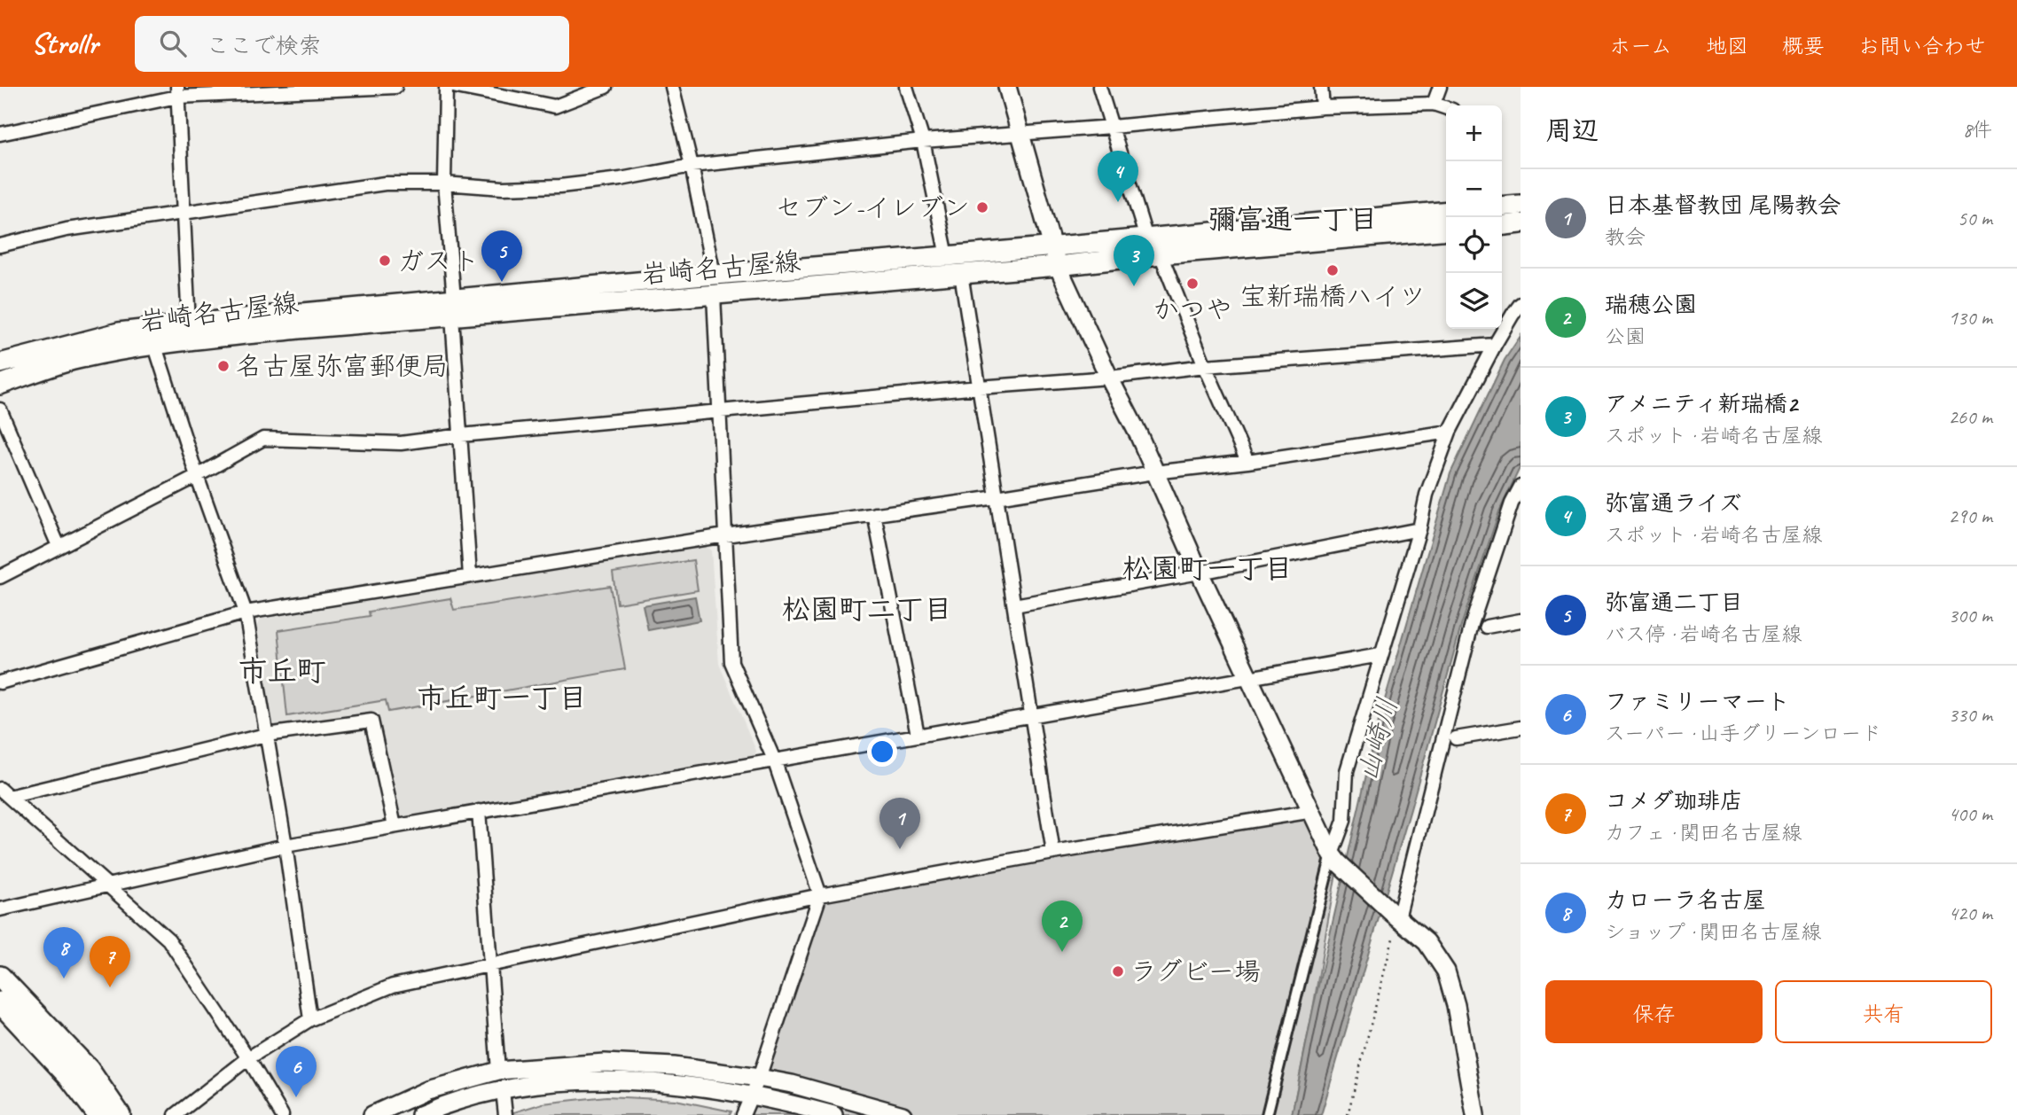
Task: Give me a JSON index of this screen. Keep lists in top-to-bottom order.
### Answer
{
  "streets": {
    "main road": ["岩崎名古屋線"]
  },
  "districts": [
    "彌富通一丁目",
    "松園町一丁目",
    "松園町二丁目",
    "市丘町",
    "市丘町一丁目"
  ],
  "water": ["山崎川"],
  "places": [
    "セブン-イレブン",
    "ガスト",
    "宝新瑞橋ハイツ",
    "かつや",
    "名古屋弥富郵便局",
    "ラグビー場"
  ],
  "page": {
    "header": "Strollr",
    "search": "ここで検索",
    "nav": [
      "ホーム",
      "地図",
      "概要",
      "お問い合わせ"
    ],
    "heading": ["周辺", "8件"],
    "map_buttons": ["+", "−"],
    "pins": [
      "4",
      "5",
      "3",
      "1",
      "2",
      "8",
      "7",
      "6"
    ],
    "list": [
      {
        "mark": "1",
        "name": "日本基督教団 尾陽教会",
        "note": "教会",
        "value": "50 m"
      },
      {
        "mark": "2",
        "name": "瑞穂公園",
        "note": "公園",
        "value": "130 m"
      },
      {
        "mark": "3",
        "name": "アメニティ新瑞橋2",
        "note": "スポット · 岩崎名古屋線",
        "value": "260 m"
      },
      {
        "mark": "4",
        "name": "弥富通ライズ",
        "note": "スポット · 岩崎名古屋線",
        "value": "290 m"
      },
      {
        "mark": "5",
        "name": "弥富通二丁目",
        "note": "バス停 · 岩崎名古屋線",
        "value": "300 m"
      },
      {
        "mark": "6",
        "name": "ファミリーマート",
        "note": "スーパー · 山手グリーンロード",
        "value": "330 m"
      },
      {
        "mark": "7",
        "name": "コメダ珈琲店",
        "note": "カフェ · 関田名古屋線",
        "value": "400 m"
      },
      {
        "mark": "8",
        "name": "カローラ名古屋",
        "note": "ショップ · 関田名古屋線",
        "value": "420 m"
      }
    ],
    "buttons": ["保存", "共有"]
  }
}
